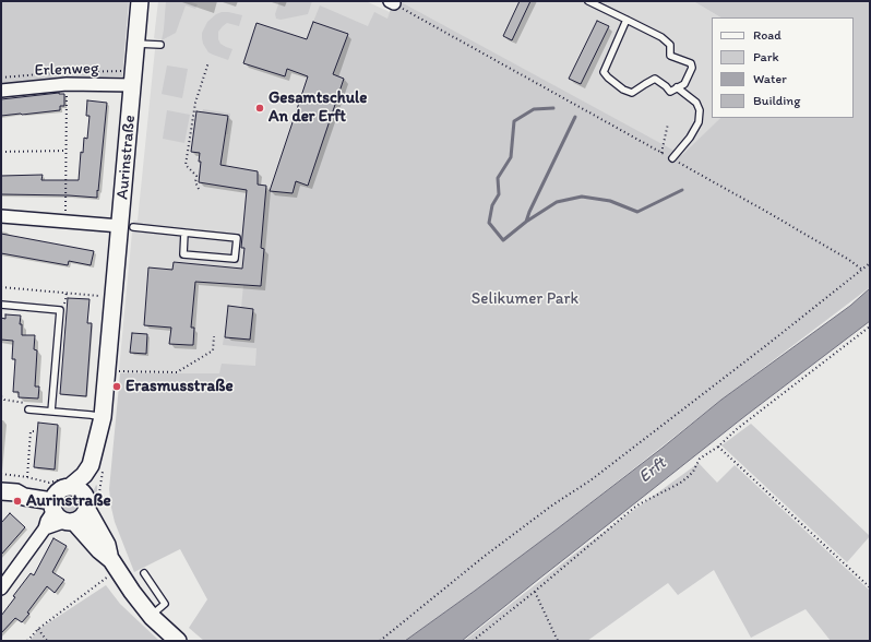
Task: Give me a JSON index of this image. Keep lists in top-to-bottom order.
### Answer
{
  "streets": {
    "main road": ["Aurinstraße"],
    "street": ["Erlenweg"]
  },
  "crossings": [
    ["Erlenweg", "Aurinstraße"]
  ],
  "water": ["Erft"],
  "parks": ["Selikumer Park"],
  "places": ["Gesamtschule An der Erft", "Erasmusstraße", "Aurinstraße"],
  "legend": [
    "Road",
    "Park",
    "Water",
    "Building"
  ]
}
